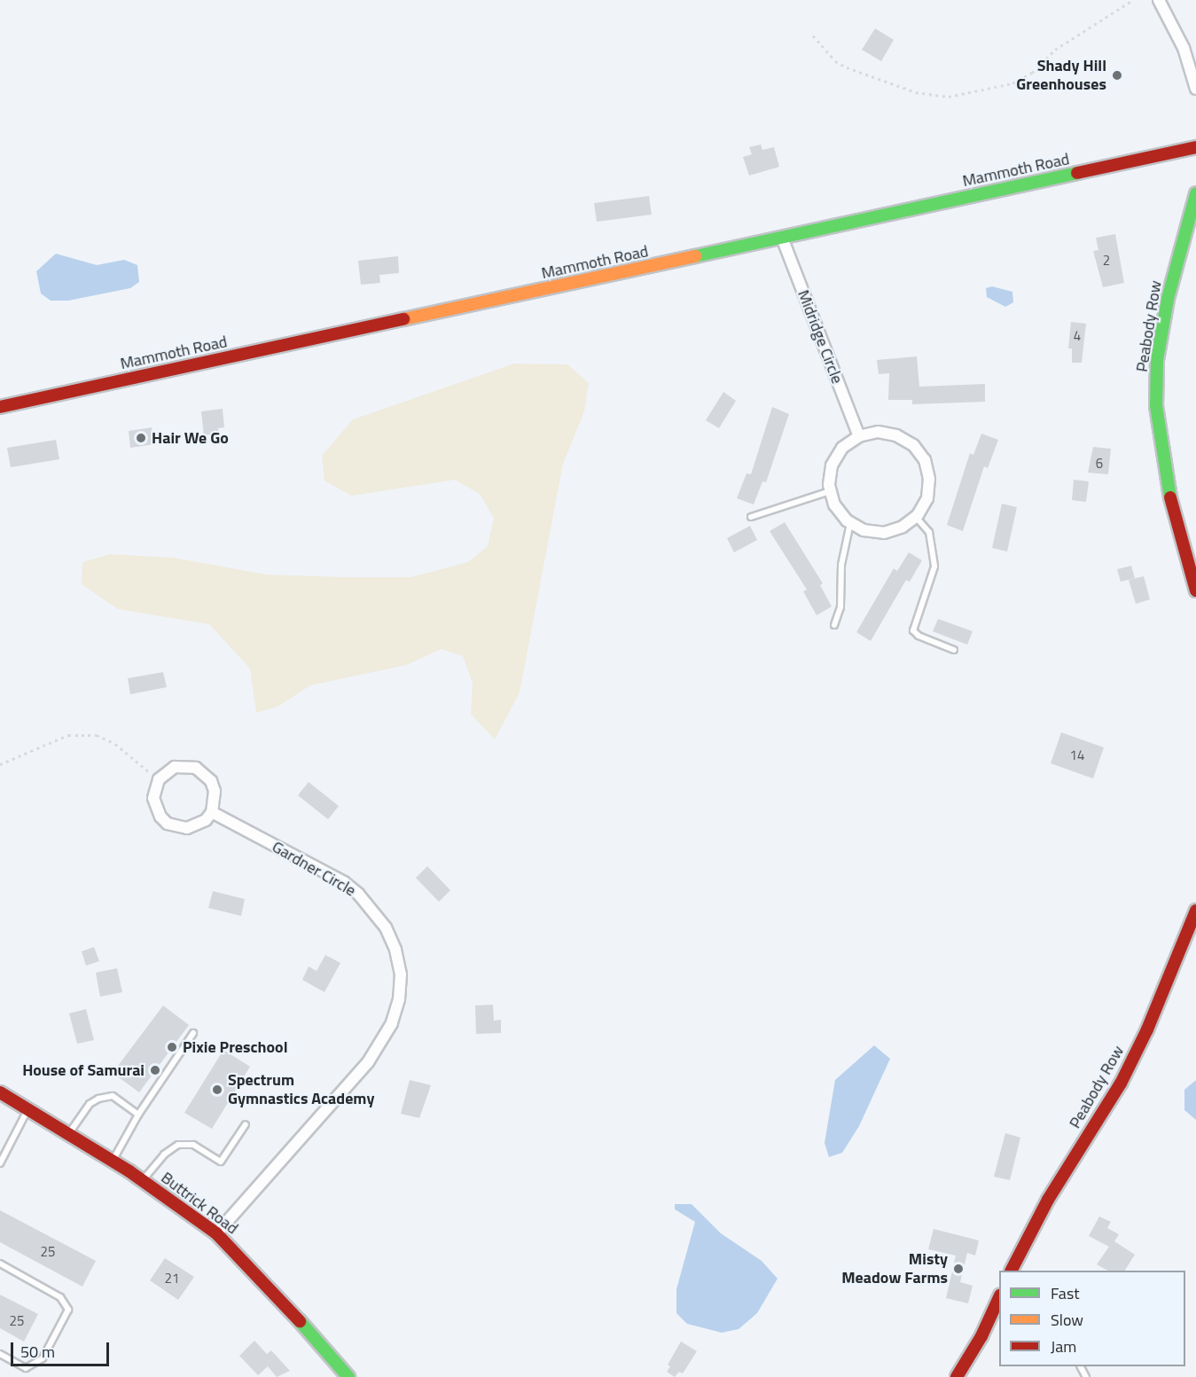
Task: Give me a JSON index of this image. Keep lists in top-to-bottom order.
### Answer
{
  "streets": {
    "street": [
      "Mammoth Road",
      "Peabody Row",
      "Midridge Circle",
      "Gardner Circle",
      "Buttrick Road"
    ]
  },
  "crossings": [
    ["Mammoth Road", "Midridge Circle"],
    ["Gardner Circle", "Buttrick Road"]
  ],
  "places": [
    "Shady Hill Greenhouses",
    "Hair We Go",
    "Pixie Preschool",
    "House of Samurai",
    "Spectrum Gymnastics Academy",
    "Misty Meadow Farms"
  ],
  "house_numbers": [
    "2",
    "4",
    "6",
    "14",
    "25",
    "21",
    "25"
  ],
  "legend": ["Fast", "Slow", "Jam"],
  "scale_bar": "50 m"
}
